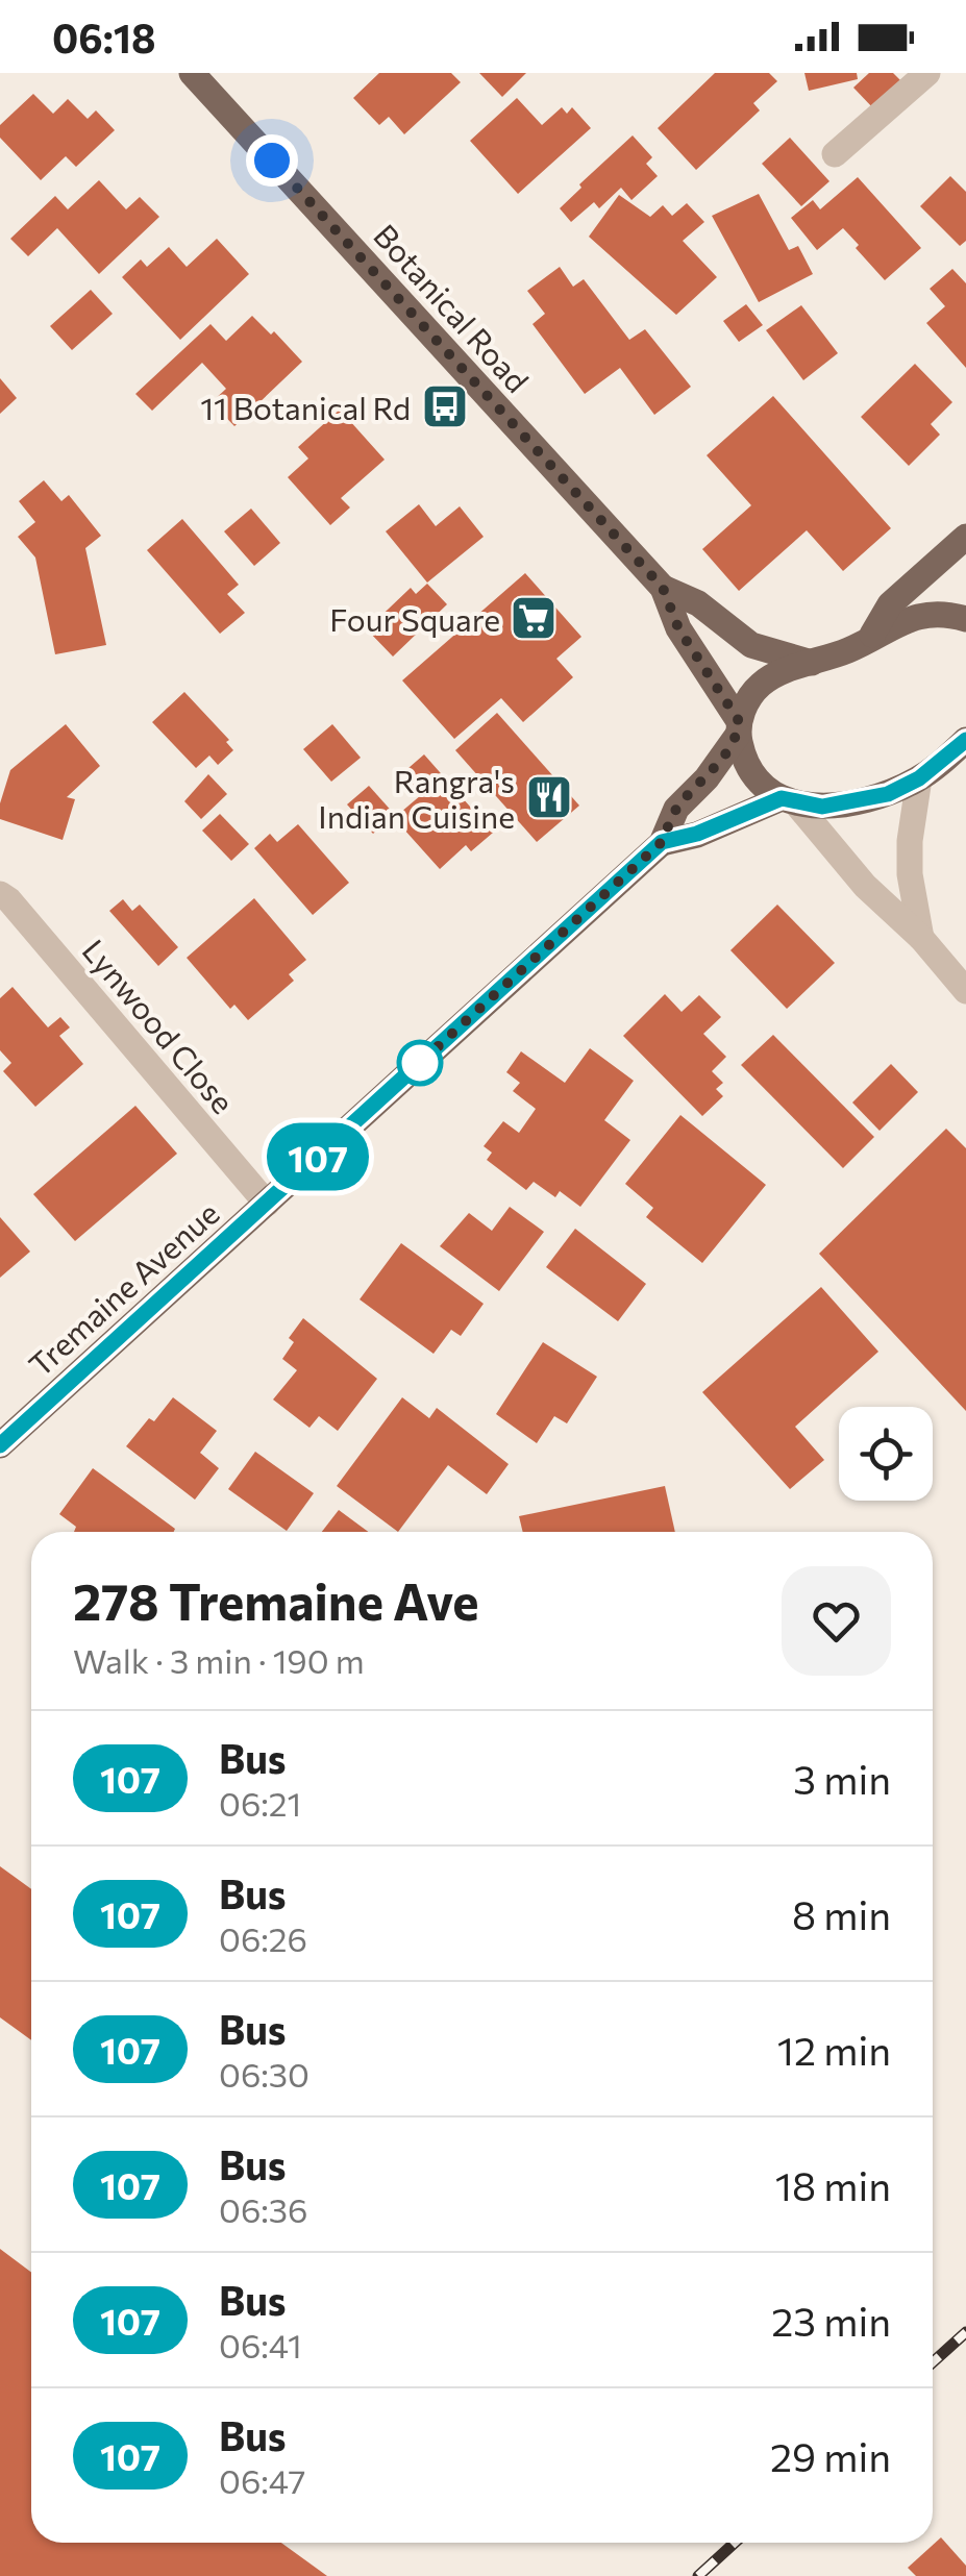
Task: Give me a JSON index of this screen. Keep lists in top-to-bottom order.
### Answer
{
  "streets": {
    "main road": ["Botanical Road", "Tremaine Avenue"],
    "street": ["Lynwood Close"]
  },
  "crossings": [
    ["Botanical Road", "Tremaine Avenue"],
    ["Lynwood Close", "Tremaine Avenue"]
  ],
  "places": {
    "bus stop": ["11 Botanical Rd"],
    "supermarket": ["Four Square"],
    "restaurant": ["Rangra's Indian Cuisine"]
  },
  "lines": ["bus line 107"],
  "page": {
    "status": "06:18",
    "on_map": "107",
    "heading": ["278 Tremaine Ave", "Walk · 3 min · 190 m"],
    "list": [
      {
        "mark": "107",
        "name": "Bus",
        "note": "06:21",
        "value": "3 min"
      },
      {
        "mark": "107",
        "name": "Bus",
        "note": "06:26",
        "value": "8 min"
      },
      {
        "mark": "107",
        "name": "Bus",
        "note": "06:30",
        "value": "12 min"
      },
      {
        "mark": "107",
        "name": "Bus",
        "note": "06:36",
        "value": "18 min"
      },
      {
        "mark": "107",
        "name": "Bus",
        "note": "06:41",
        "value": "23 min"
      },
      {
        "mark": "107",
        "name": "Bus",
        "note": "06:47",
        "value": "29 min"
      }
    ]
  }
}
